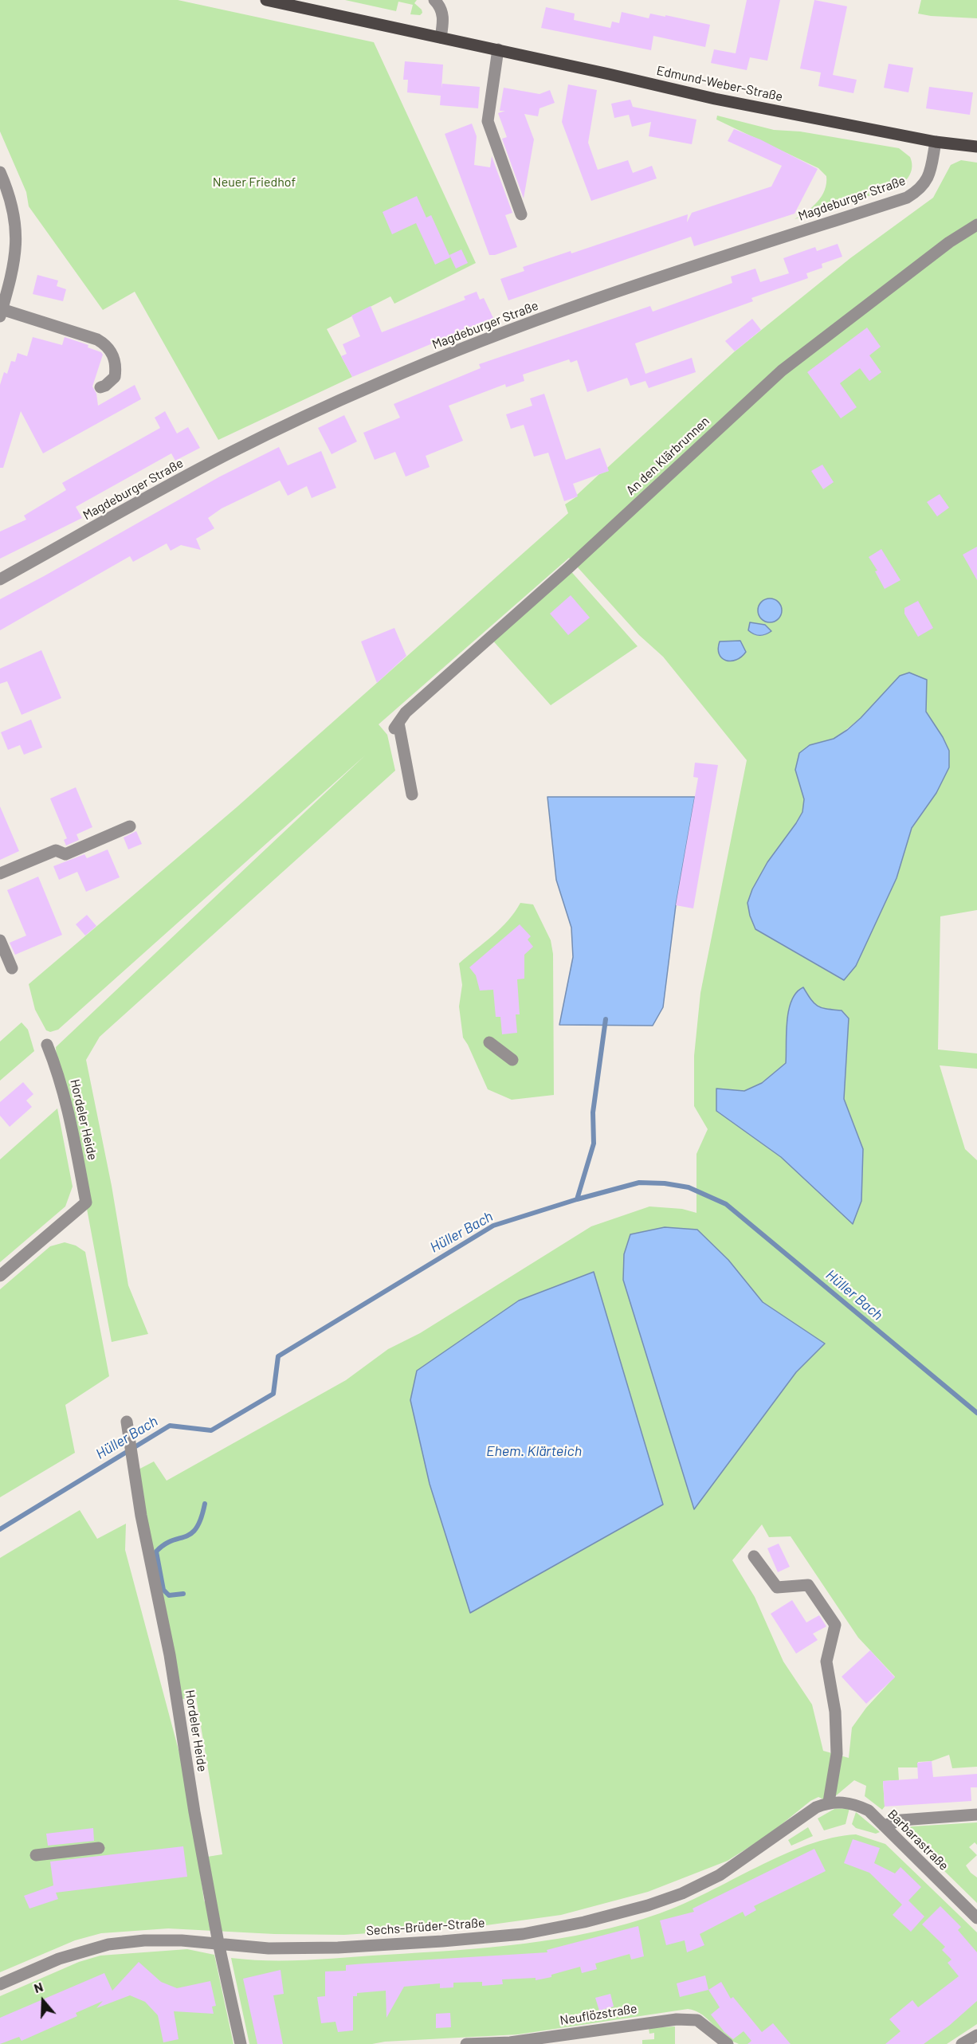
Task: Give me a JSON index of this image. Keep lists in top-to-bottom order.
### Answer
{
  "streets": {
    "main road": ["Edmund-Weber-Straße"],
    "street": [
      "Magdeburger Straße",
      "An den Klärbrunnen",
      "Hordeler Heide",
      "Barbarastraße",
      "Sechs-Brüder-Straße",
      "Neuflözstraße"
    ]
  },
  "crossings": [
    ["Edmund-Weber-Straße", "Magdeburger Straße"],
    ["Hordeler Heide", "Sechs-Brüder-Straße"],
    ["Barbarastraße", "Sechs-Brüder-Straße"]
  ],
  "water": ["Hüller Bach", "Ehem. Klärteich"],
  "parks": ["Neuer Friedhof"],
  "north": "top"
}
